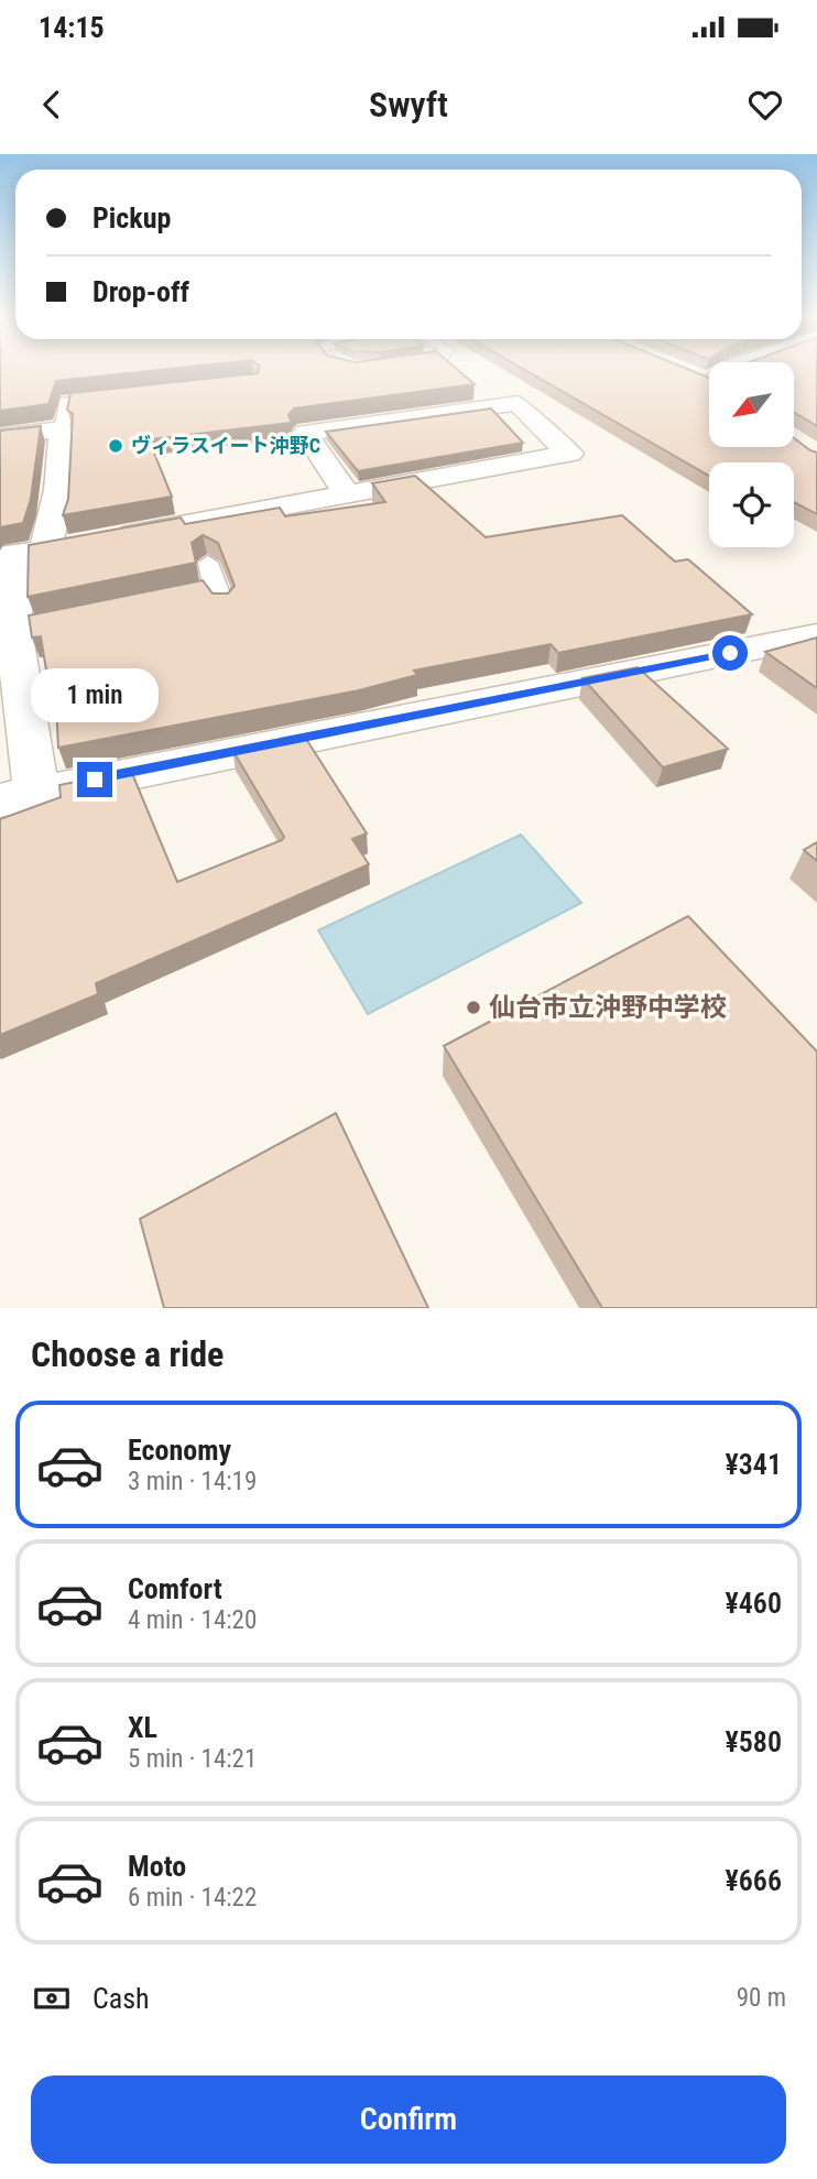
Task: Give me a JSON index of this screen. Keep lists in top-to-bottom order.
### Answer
{
  "places": ["ヴィラスイート沖野C", "仙台市立沖野中学校"],
  "north": "bottom left",
  "page": {
    "status": "14:15",
    "header": "Swyft",
    "banner": ["Pickup", "Drop-off"],
    "bubble": "1 min",
    "heading": "Choose a ride",
    "list": [
      {
        "name": "Economy",
        "note": "3 min · 14:19",
        "value": "¥341"
      },
      {
        "name": "Comfort",
        "note": "4 min · 14:20",
        "value": "¥460"
      },
      {
        "name": "XL",
        "note": "5 min · 14:21",
        "value": "¥580"
      },
      {
        "name": "Moto",
        "note": "6 min · 14:22",
        "value": "¥666"
      }
    ],
    "pay": ["Cash", "90 m"],
    "buttons": "Confirm"
  }
}
